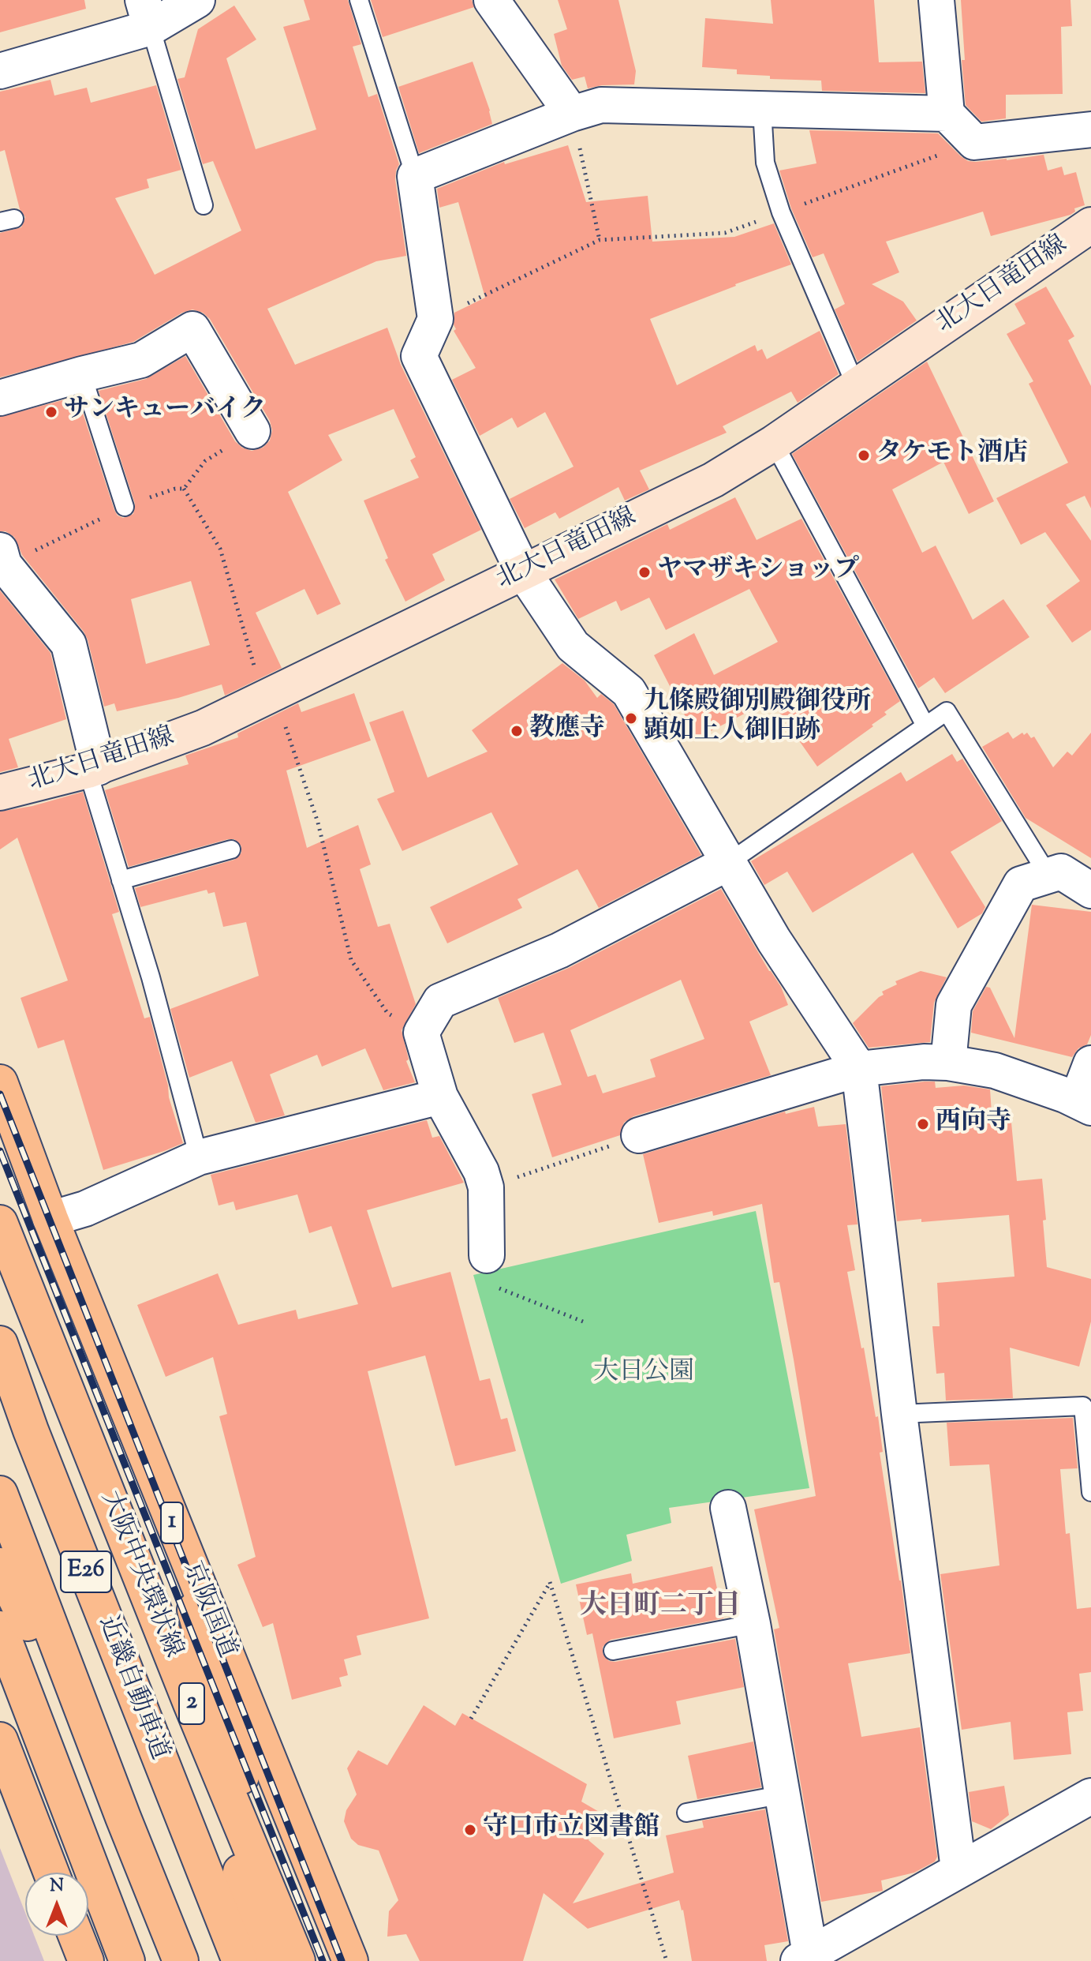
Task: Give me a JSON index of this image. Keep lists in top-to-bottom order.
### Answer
{
  "streets": {
    "main road": [
      "北大日竜田線",
      "1",
      "E26",
      "大阪中央環状線",
      "京阪国道",
      "近畿自動車道",
      "2"
    ]
  },
  "districts": ["大日町二丁目"],
  "parks": ["大日公園"],
  "places": [
    "サンキューバイク",
    "タケモト酒店",
    "ヤマザキショップ",
    "九條殿御別殿御役所 顕如上人御旧跡",
    "教應寺",
    "西向寺",
    "守口市立図書館"
  ],
  "north": "top"
}
